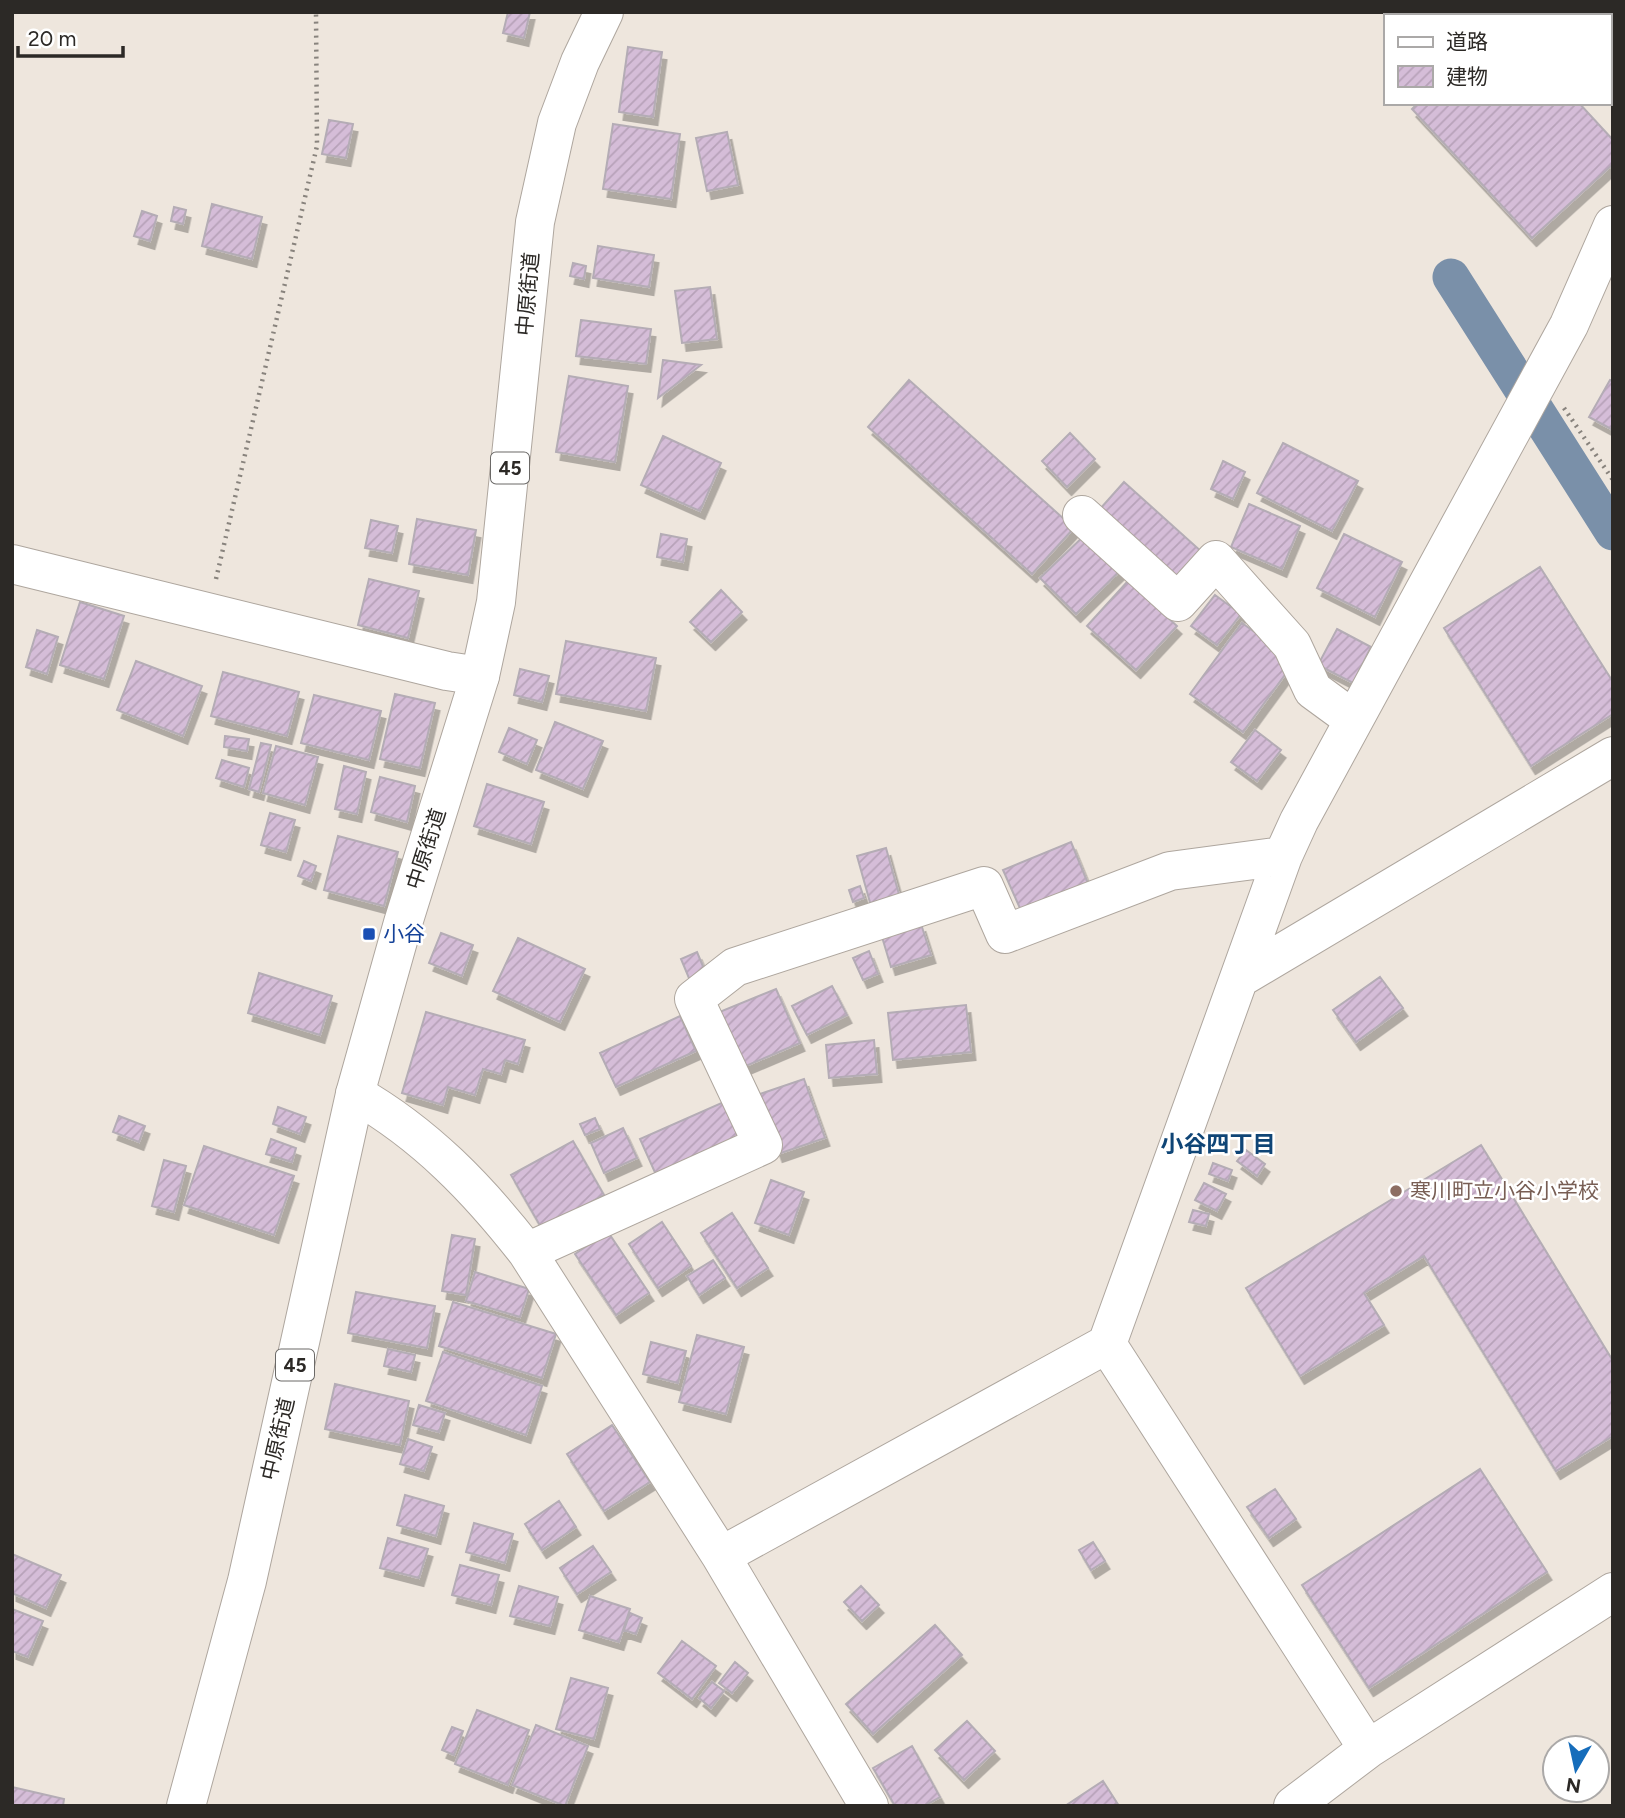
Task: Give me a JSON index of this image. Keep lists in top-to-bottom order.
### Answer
{
  "streets": {
    "street": ["中原街道", "45"]
  },
  "districts": ["小谷四丁目"],
  "places": {
    "transit": ["小谷"],
    "other": ["寒川町立小谷小学校"]
  },
  "legend": ["道路", "建物"],
  "scale_bar": "20 m",
  "north": "bottom"
}
